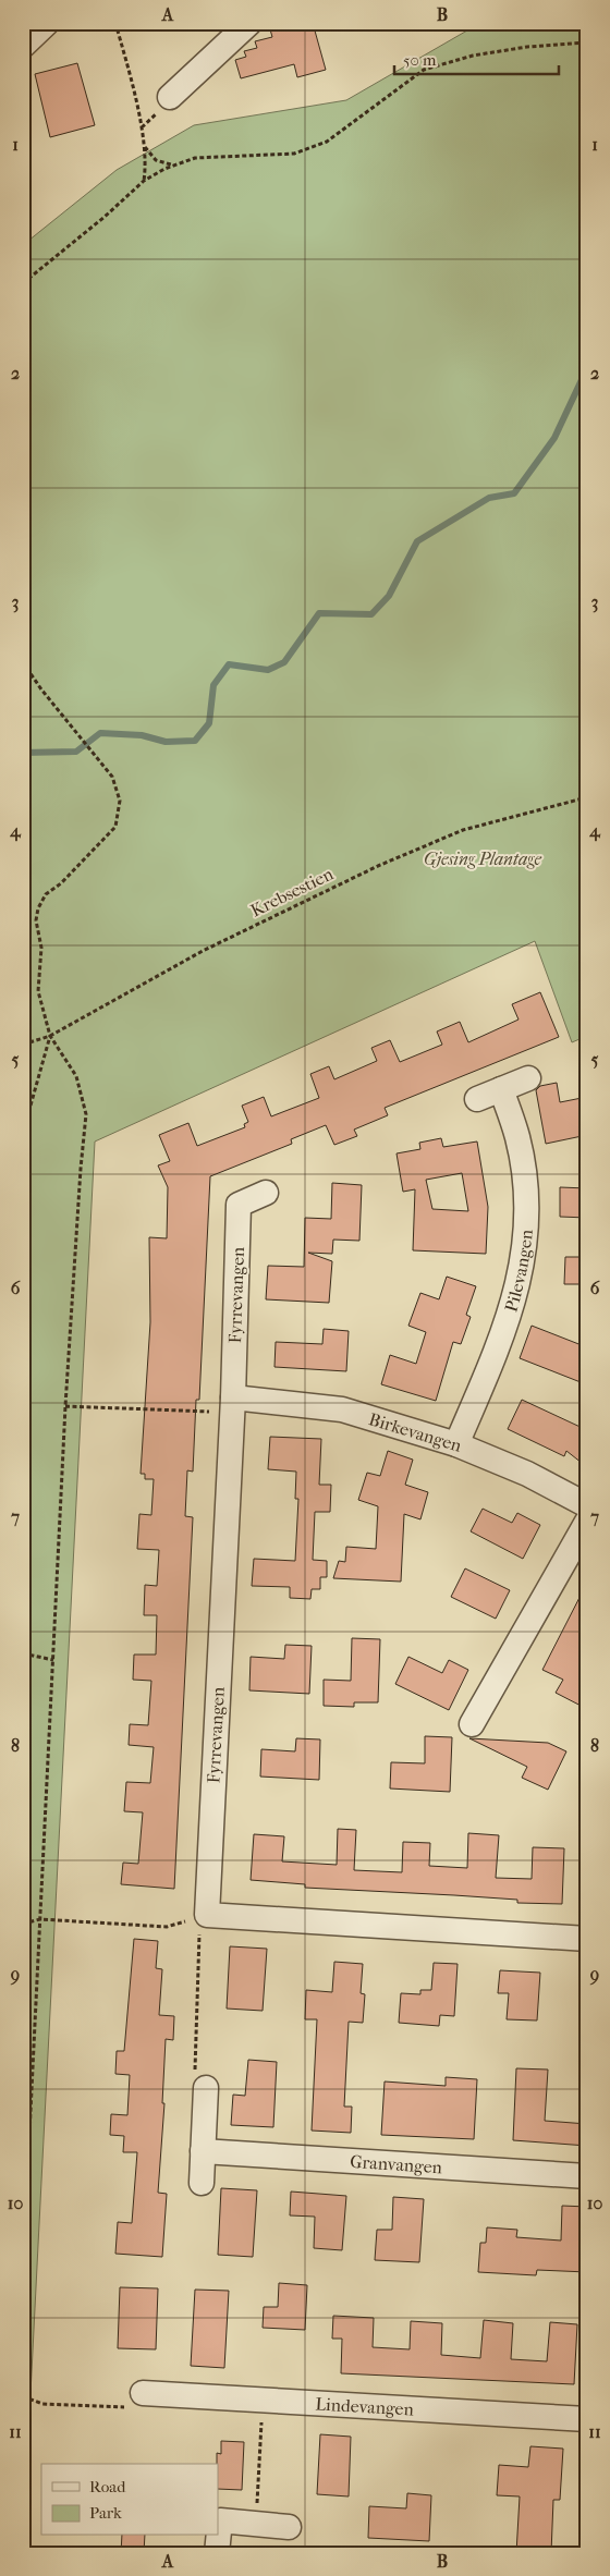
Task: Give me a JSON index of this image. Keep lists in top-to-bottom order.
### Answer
{
  "streets": {
    "street": [
      "Pilevangen",
      "Fyrrevangen",
      "Birkevangen",
      "Granvangen",
      "Lindevangen"
    ],
    "path": ["Krebsestien"]
  },
  "crossings": [
    ["Pilevangen", "Birkevangen"],
    ["Fyrrevangen", "Birkevangen"]
  ],
  "parks": ["Gjesing Plantage"],
  "legend": ["Road", "Park"],
  "scale_bar": "50 m",
  "grid": {
    "columns": ["A", "B"],
    "rows": [
      "1",
      "2",
      "3",
      "4",
      "5",
      "6",
      "7",
      "8",
      "9",
      "10",
      "11"
    ]
  }
}
